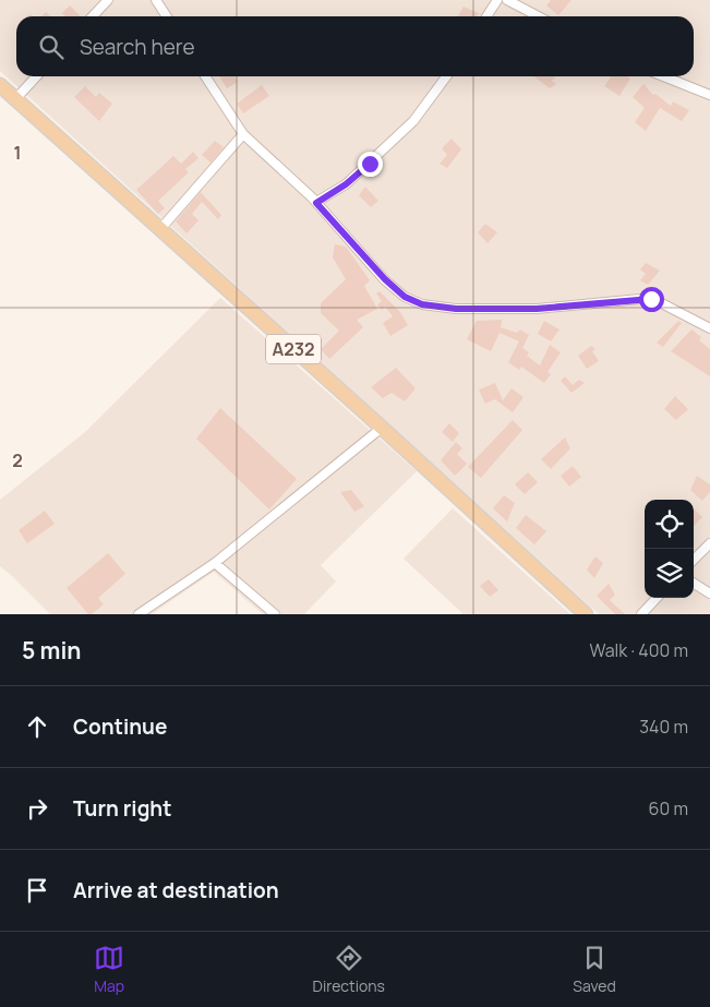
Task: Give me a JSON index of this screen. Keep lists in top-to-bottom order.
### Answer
{
  "streets": {
    "main road": ["A232"]
  },
  "page": {
    "search": "Search here",
    "heading": ["5 min", "Walk · 400 m"],
    "list": [
      ["Continue", "340 m"],
      ["Turn right", "60 m"],
      "Arrive at destination"
    ],
    "nav": ["Map", "Directions", "Saved"]
  },
  "grid": {
    "rows": ["1", "2"]
  }
}
